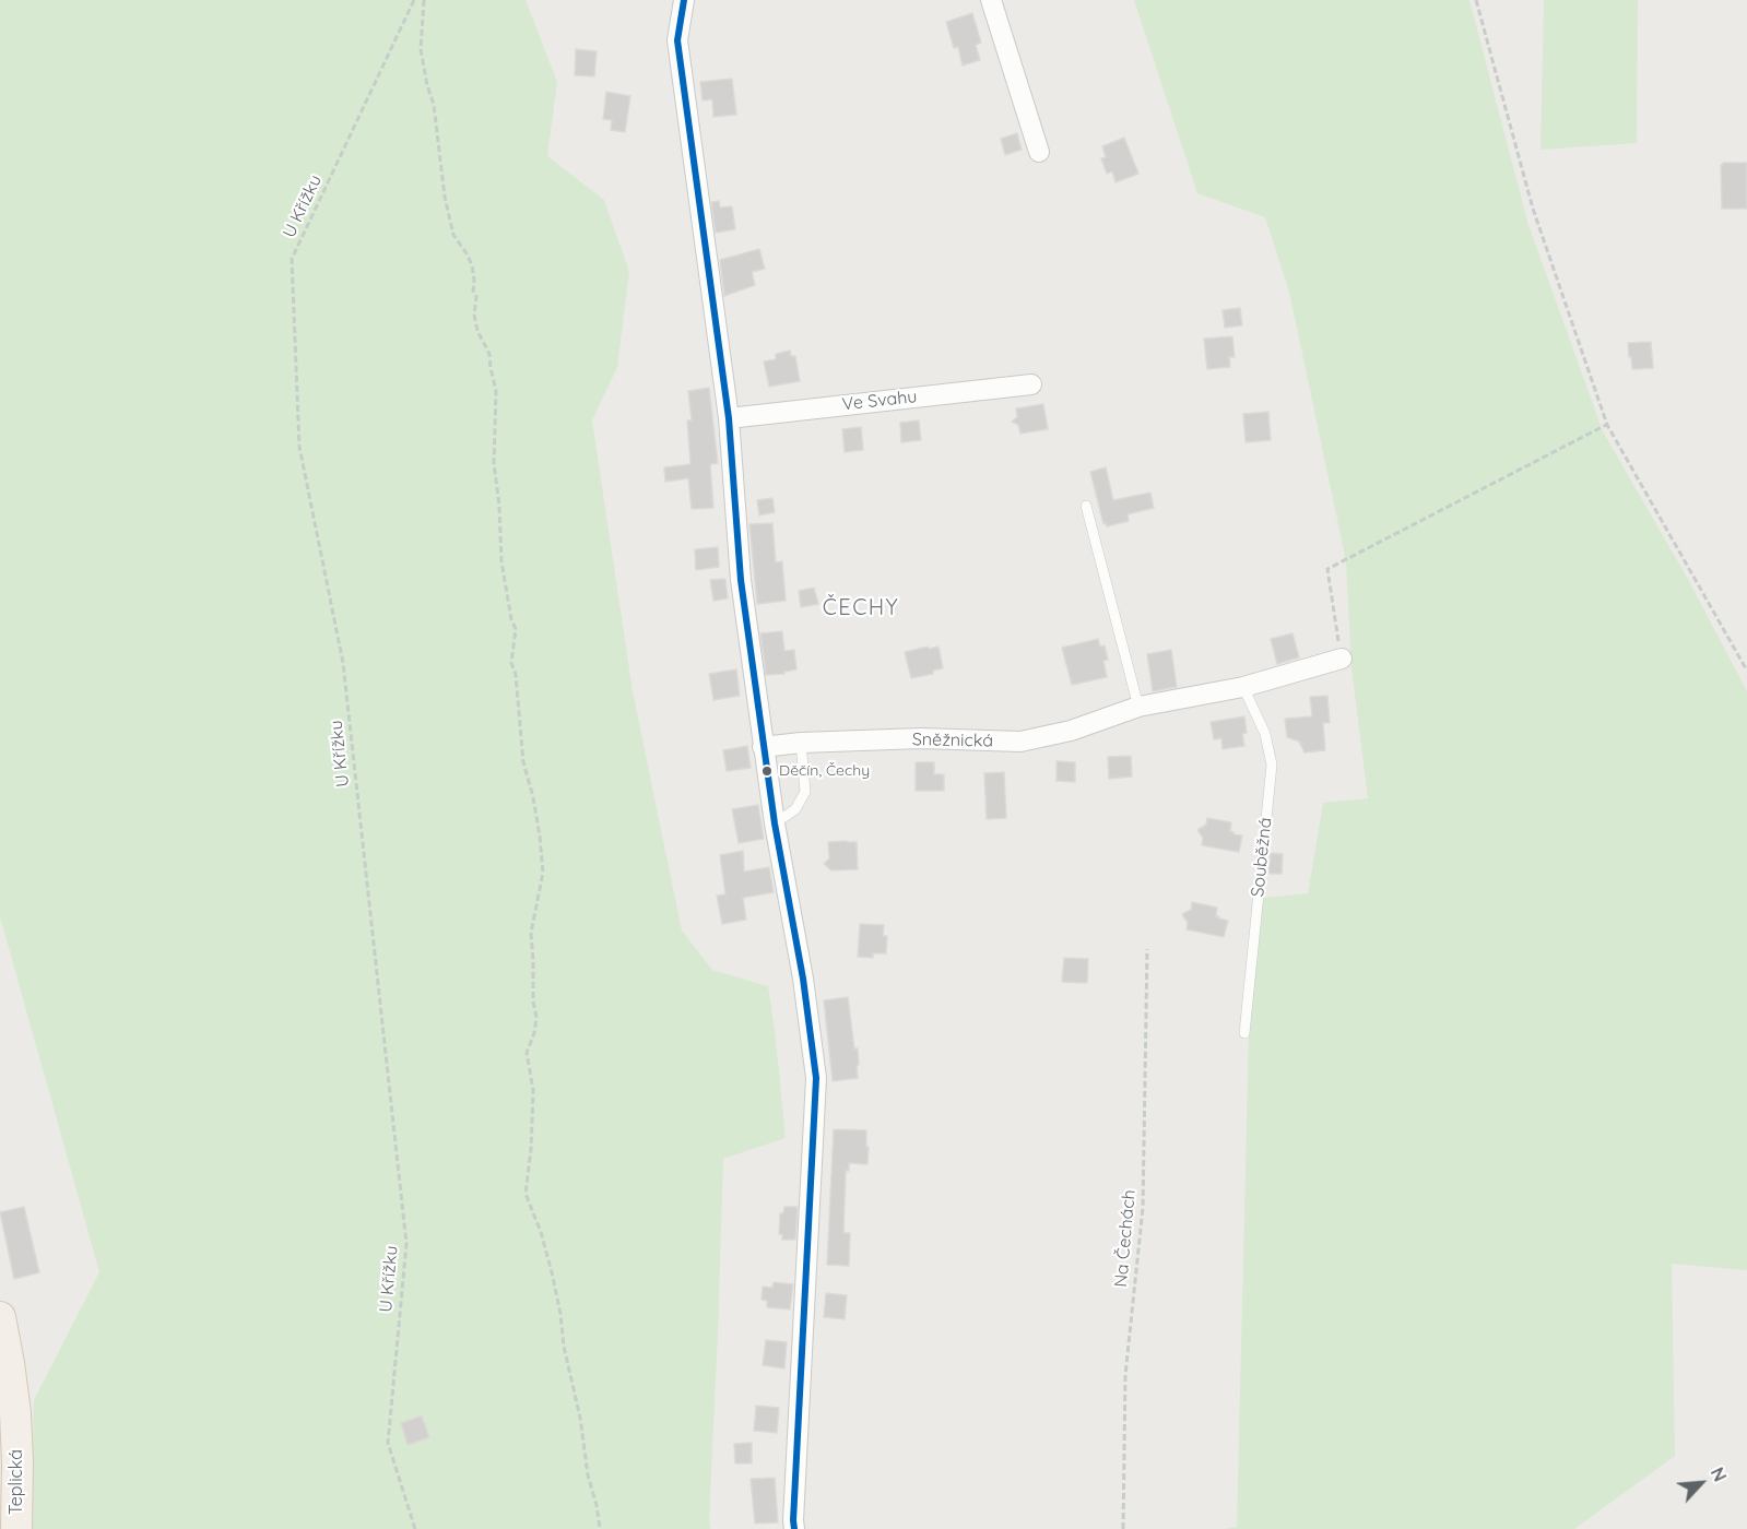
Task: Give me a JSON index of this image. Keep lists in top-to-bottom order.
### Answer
{
  "streets": {
    "main road": ["Teplická"],
    "street": ["Ve Svahu", "Sněžnická"],
    "lane": ["Souběžná"],
    "path": ["U Křížku", "Na Čechách"]
  },
  "crossings": [
    ["Sněžnická", "Souběžná"]
  ],
  "districts": ["ČECHY"],
  "places": ["Děčín, Čechy"],
  "north": "top right"
}
